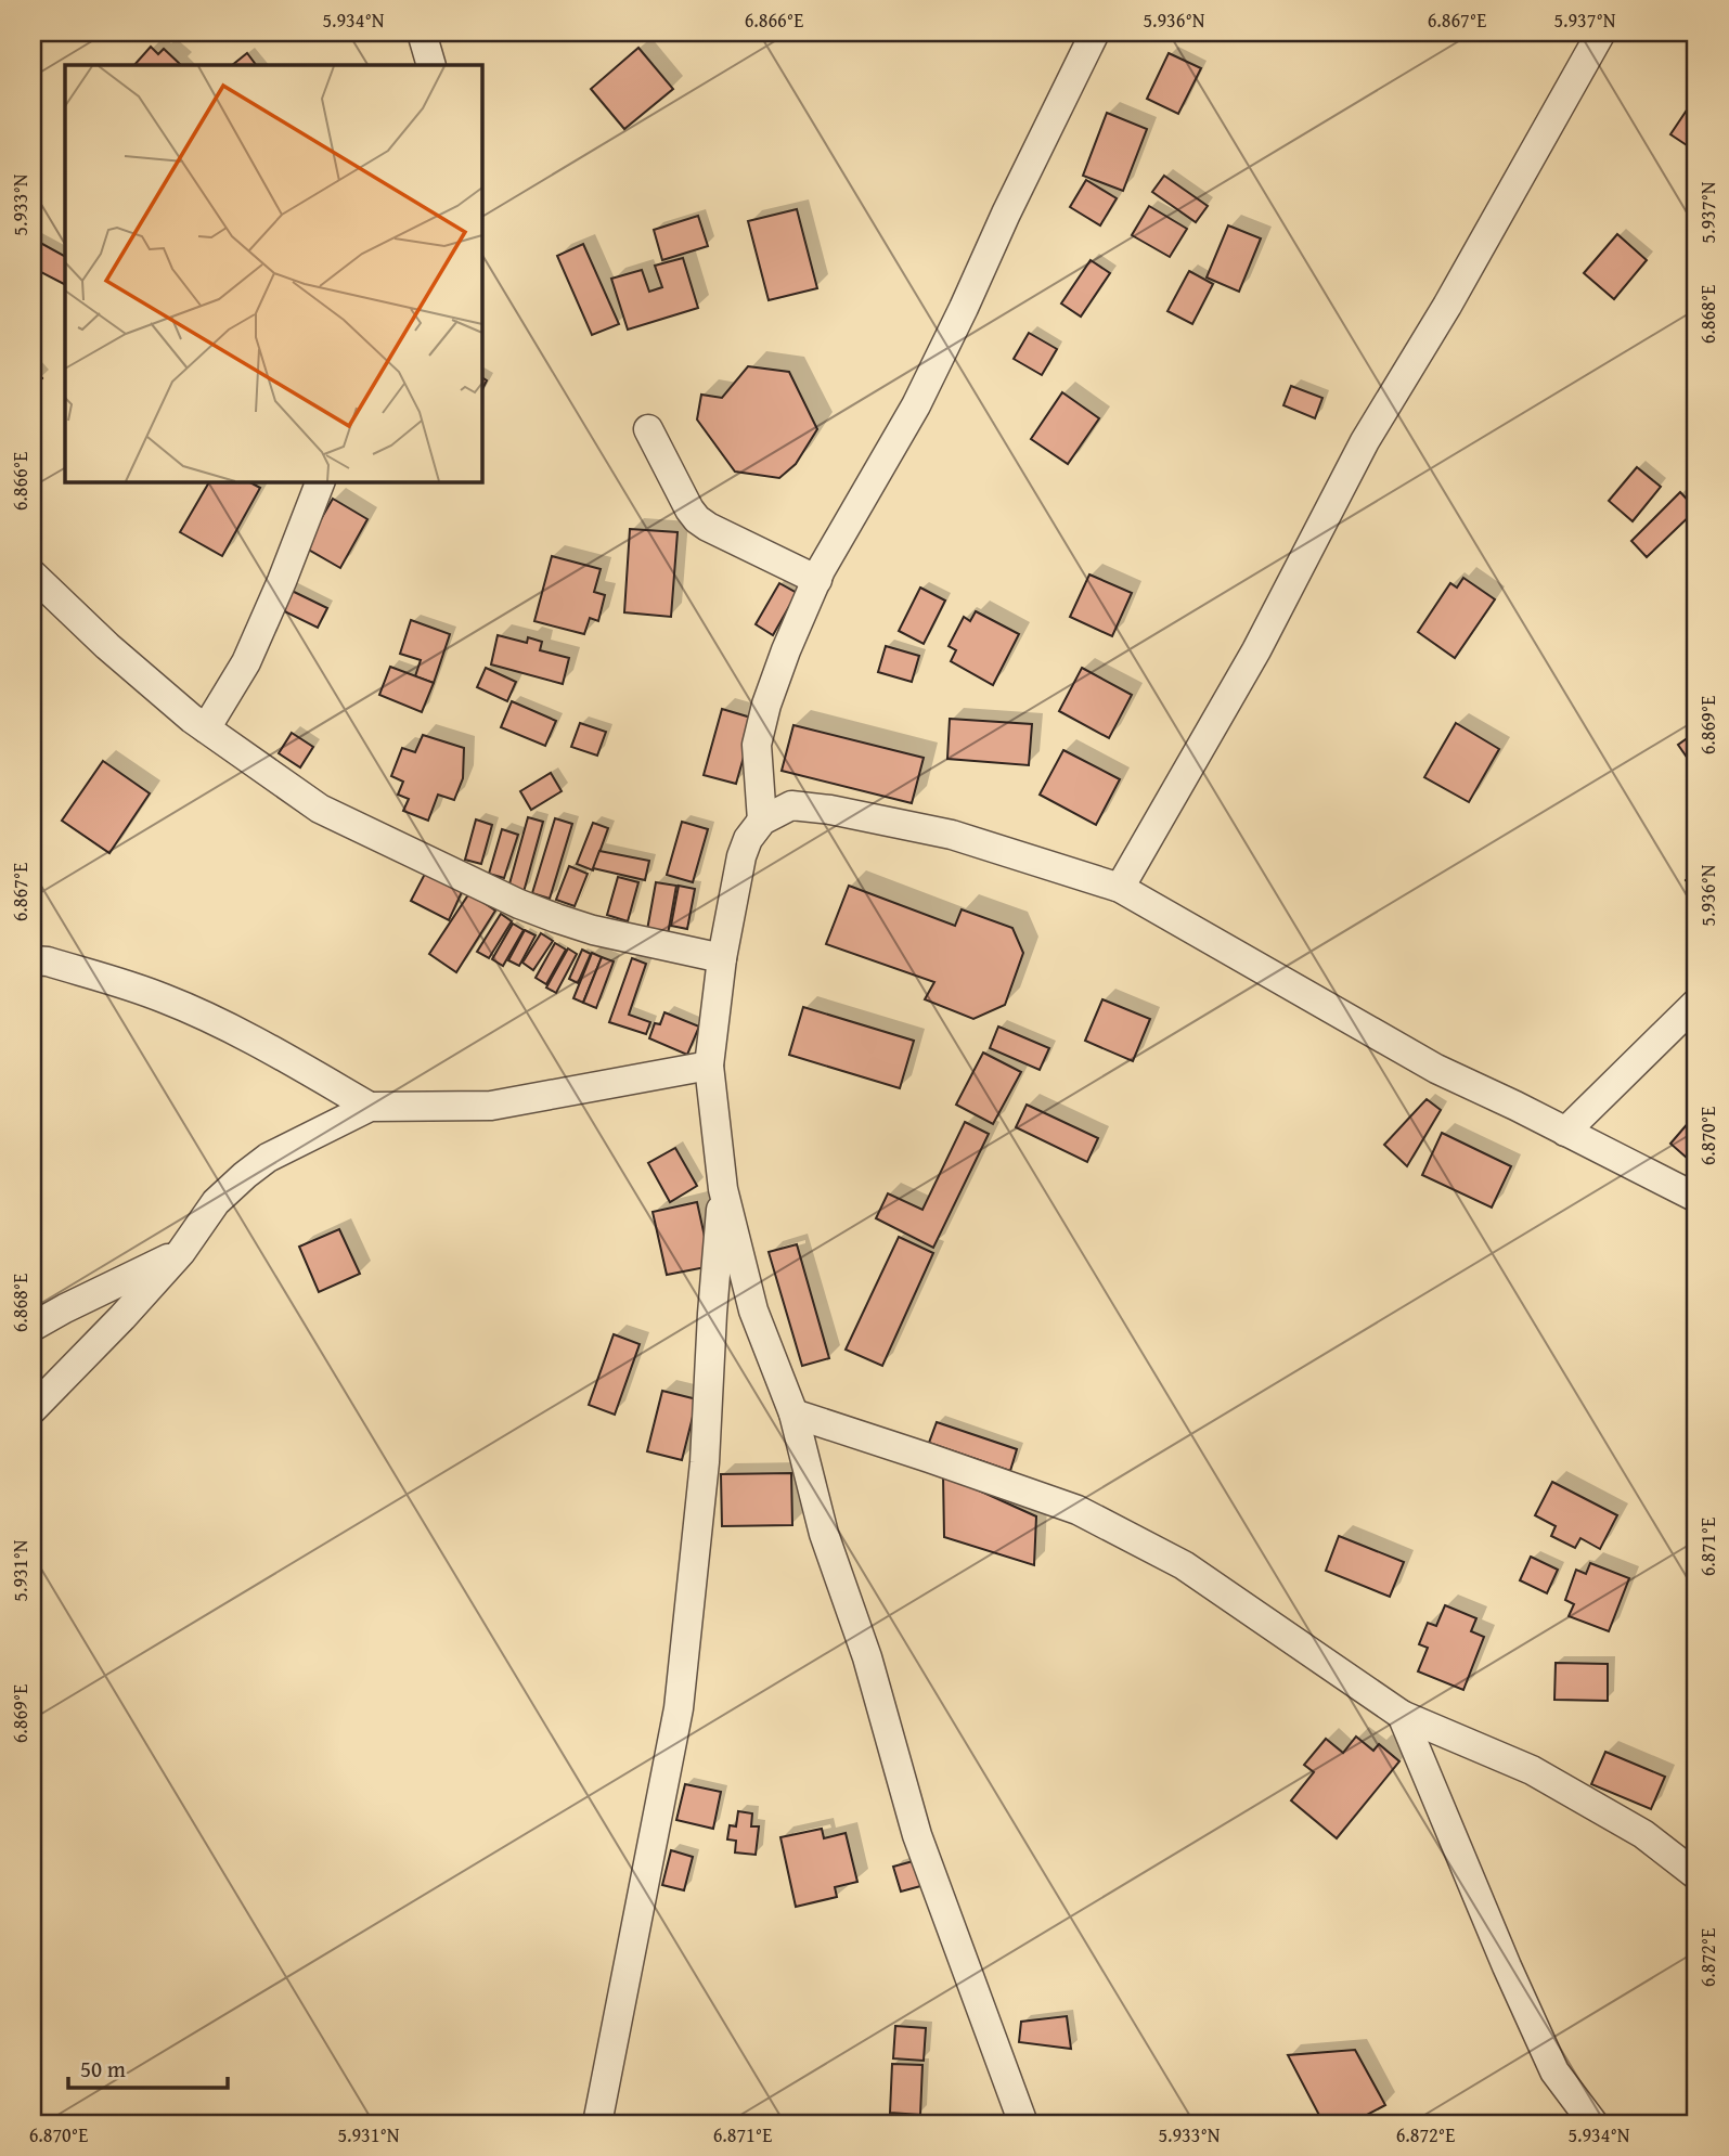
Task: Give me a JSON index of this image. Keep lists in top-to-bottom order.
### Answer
{
  "scale_bar": "50 m",
  "coordinates": [
    "5.934°N",
    "6.866°E",
    "5.936°N",
    "6.867°E",
    "5.937°N",
    "5.933°N",
    "6.868°E",
    "6.869°E",
    "6.870°E",
    "6.871°E",
    "5.931°N",
    "6.872°E"
  ]
}
